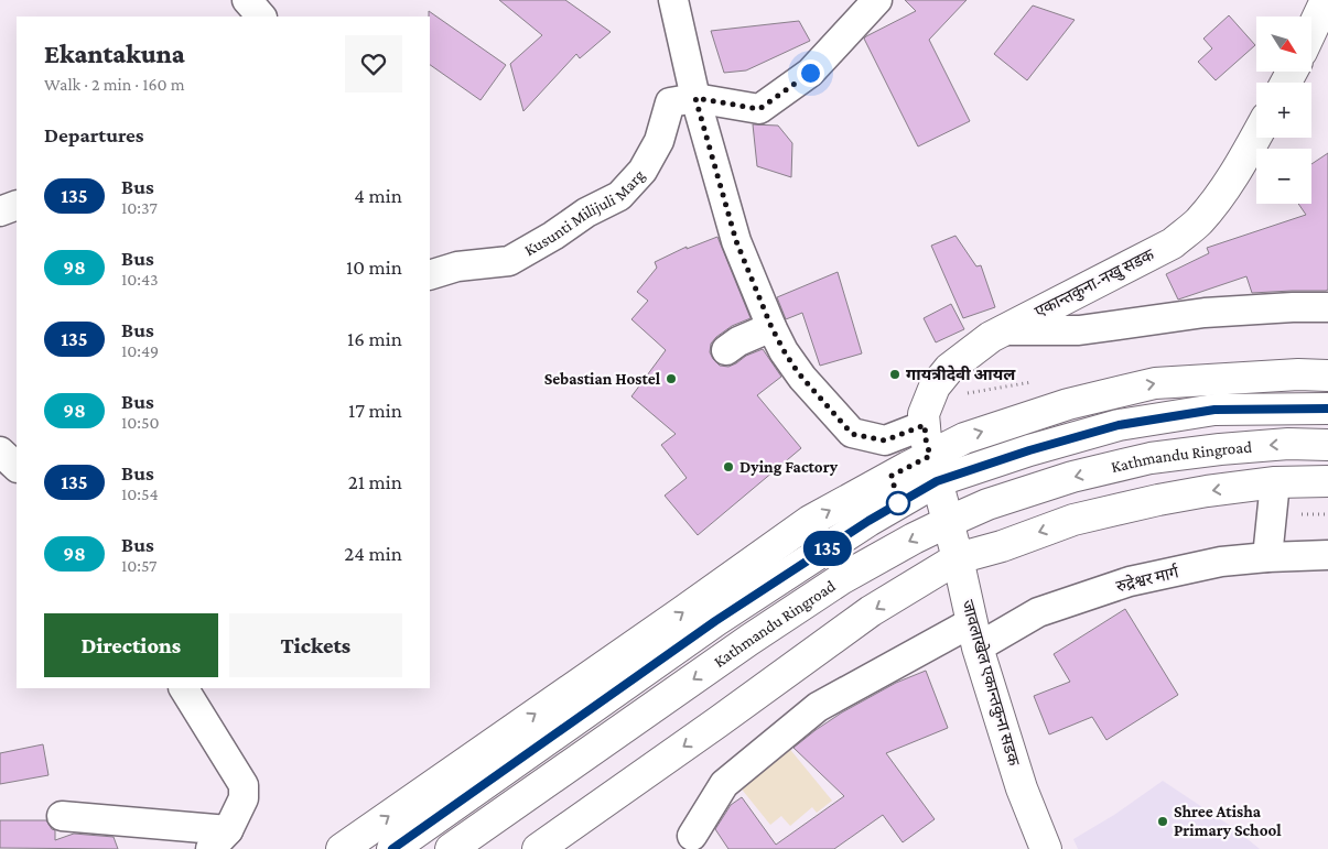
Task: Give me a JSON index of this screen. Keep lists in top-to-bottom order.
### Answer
{
  "streets": {
    "main road": ["एकान्तकुना-नखु सडक", "Kathmandu Ringroad", "जावलाखेल एकान्तकुना सडक"],
    "street": ["Kusunti Milijuli Marg", "रुद्रेश्वर मार्ग"]
  },
  "crossings": [
    ["एकान्तकुना-नखु सडक", "Kathmandu Ringroad"],
    ["एकान्तकुना-नखु सडक", "जावलाखेल एकान्तकुना सडक"],
    ["Kathmandu Ringroad", "जावलाखेल एकान्तकुना सडक"],
    ["रुद्रेश्वर मार्ग", "जावलाखेल एकान्तकुना सडक"]
  ],
  "places": [
    "गायत्रीदेवी आयल",
    "Sebastian Hostel",
    "Dying Factory",
    "Shree Atisha Primary School"
  ],
  "lines": ["bus line 135"],
  "north": "bottom right",
  "page": {
    "on_map": "135",
    "map_buttons": ["+", "−"],
    "heading": [
      ["Ekantakuna", "Walk · 2 min · 160 m"],
      "Departures"
    ],
    "list": [
      {
        "mark": "135",
        "name": "Bus",
        "note": "10:37",
        "value": "4 min"
      },
      {
        "mark": "98",
        "name": "Bus",
        "note": "10:43",
        "value": "10 min"
      },
      {
        "mark": "135",
        "name": "Bus",
        "note": "10:49",
        "value": "16 min"
      },
      {
        "mark": "98",
        "name": "Bus",
        "note": "10:50",
        "value": "17 min"
      },
      {
        "mark": "135",
        "name": "Bus",
        "note": "10:54",
        "value": "21 min"
      },
      {
        "mark": "98",
        "name": "Bus",
        "note": "10:57",
        "value": "24 min"
      }
    ],
    "buttons": ["Directions", "Tickets"]
  }
}
